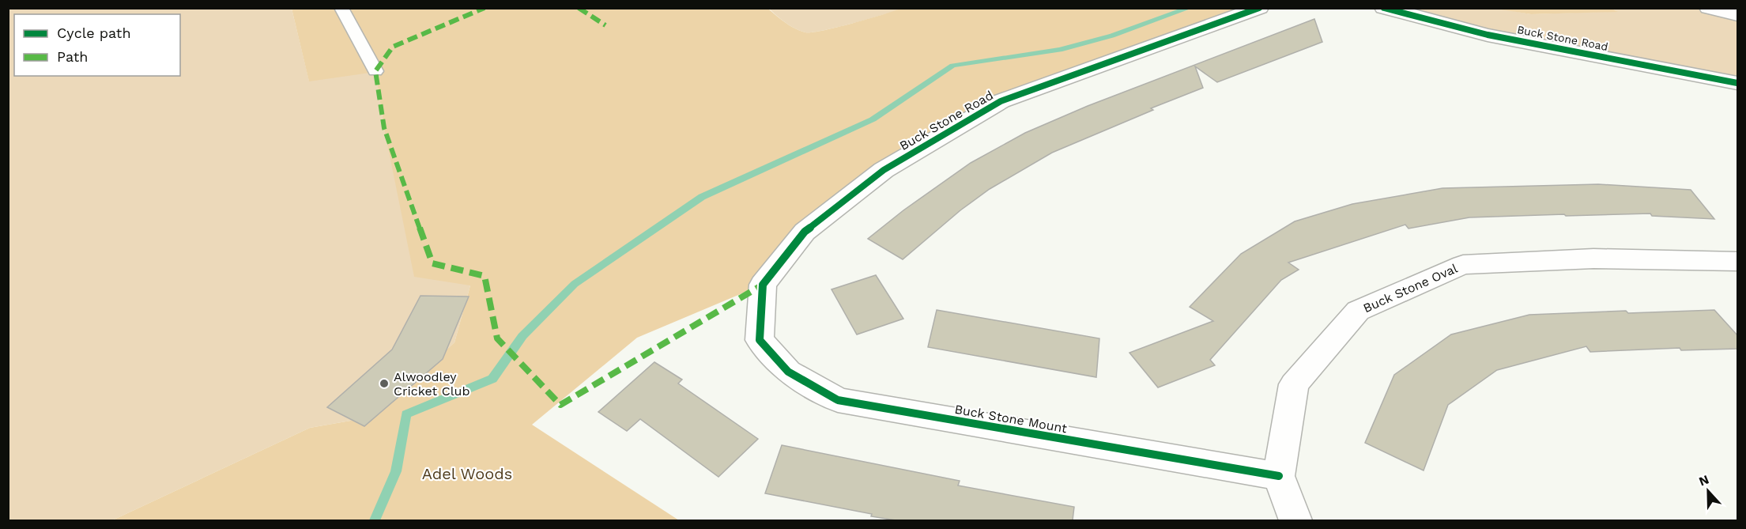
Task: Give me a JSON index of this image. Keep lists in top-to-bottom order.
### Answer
{
  "streets": {
    "street": ["Buck Stone Road", "Buck Stone Oval", "Buck Stone Mount"]
  },
  "crossings": [
    ["Buck Stone Road", "Buck Stone Mount"],
    ["Buck Stone Oval", "Buck Stone Mount"]
  ],
  "parks": ["Adel Woods"],
  "places": ["Alwoodley Cricket Club"],
  "legend": ["Cycle path", "Path"],
  "north": "top"
}
